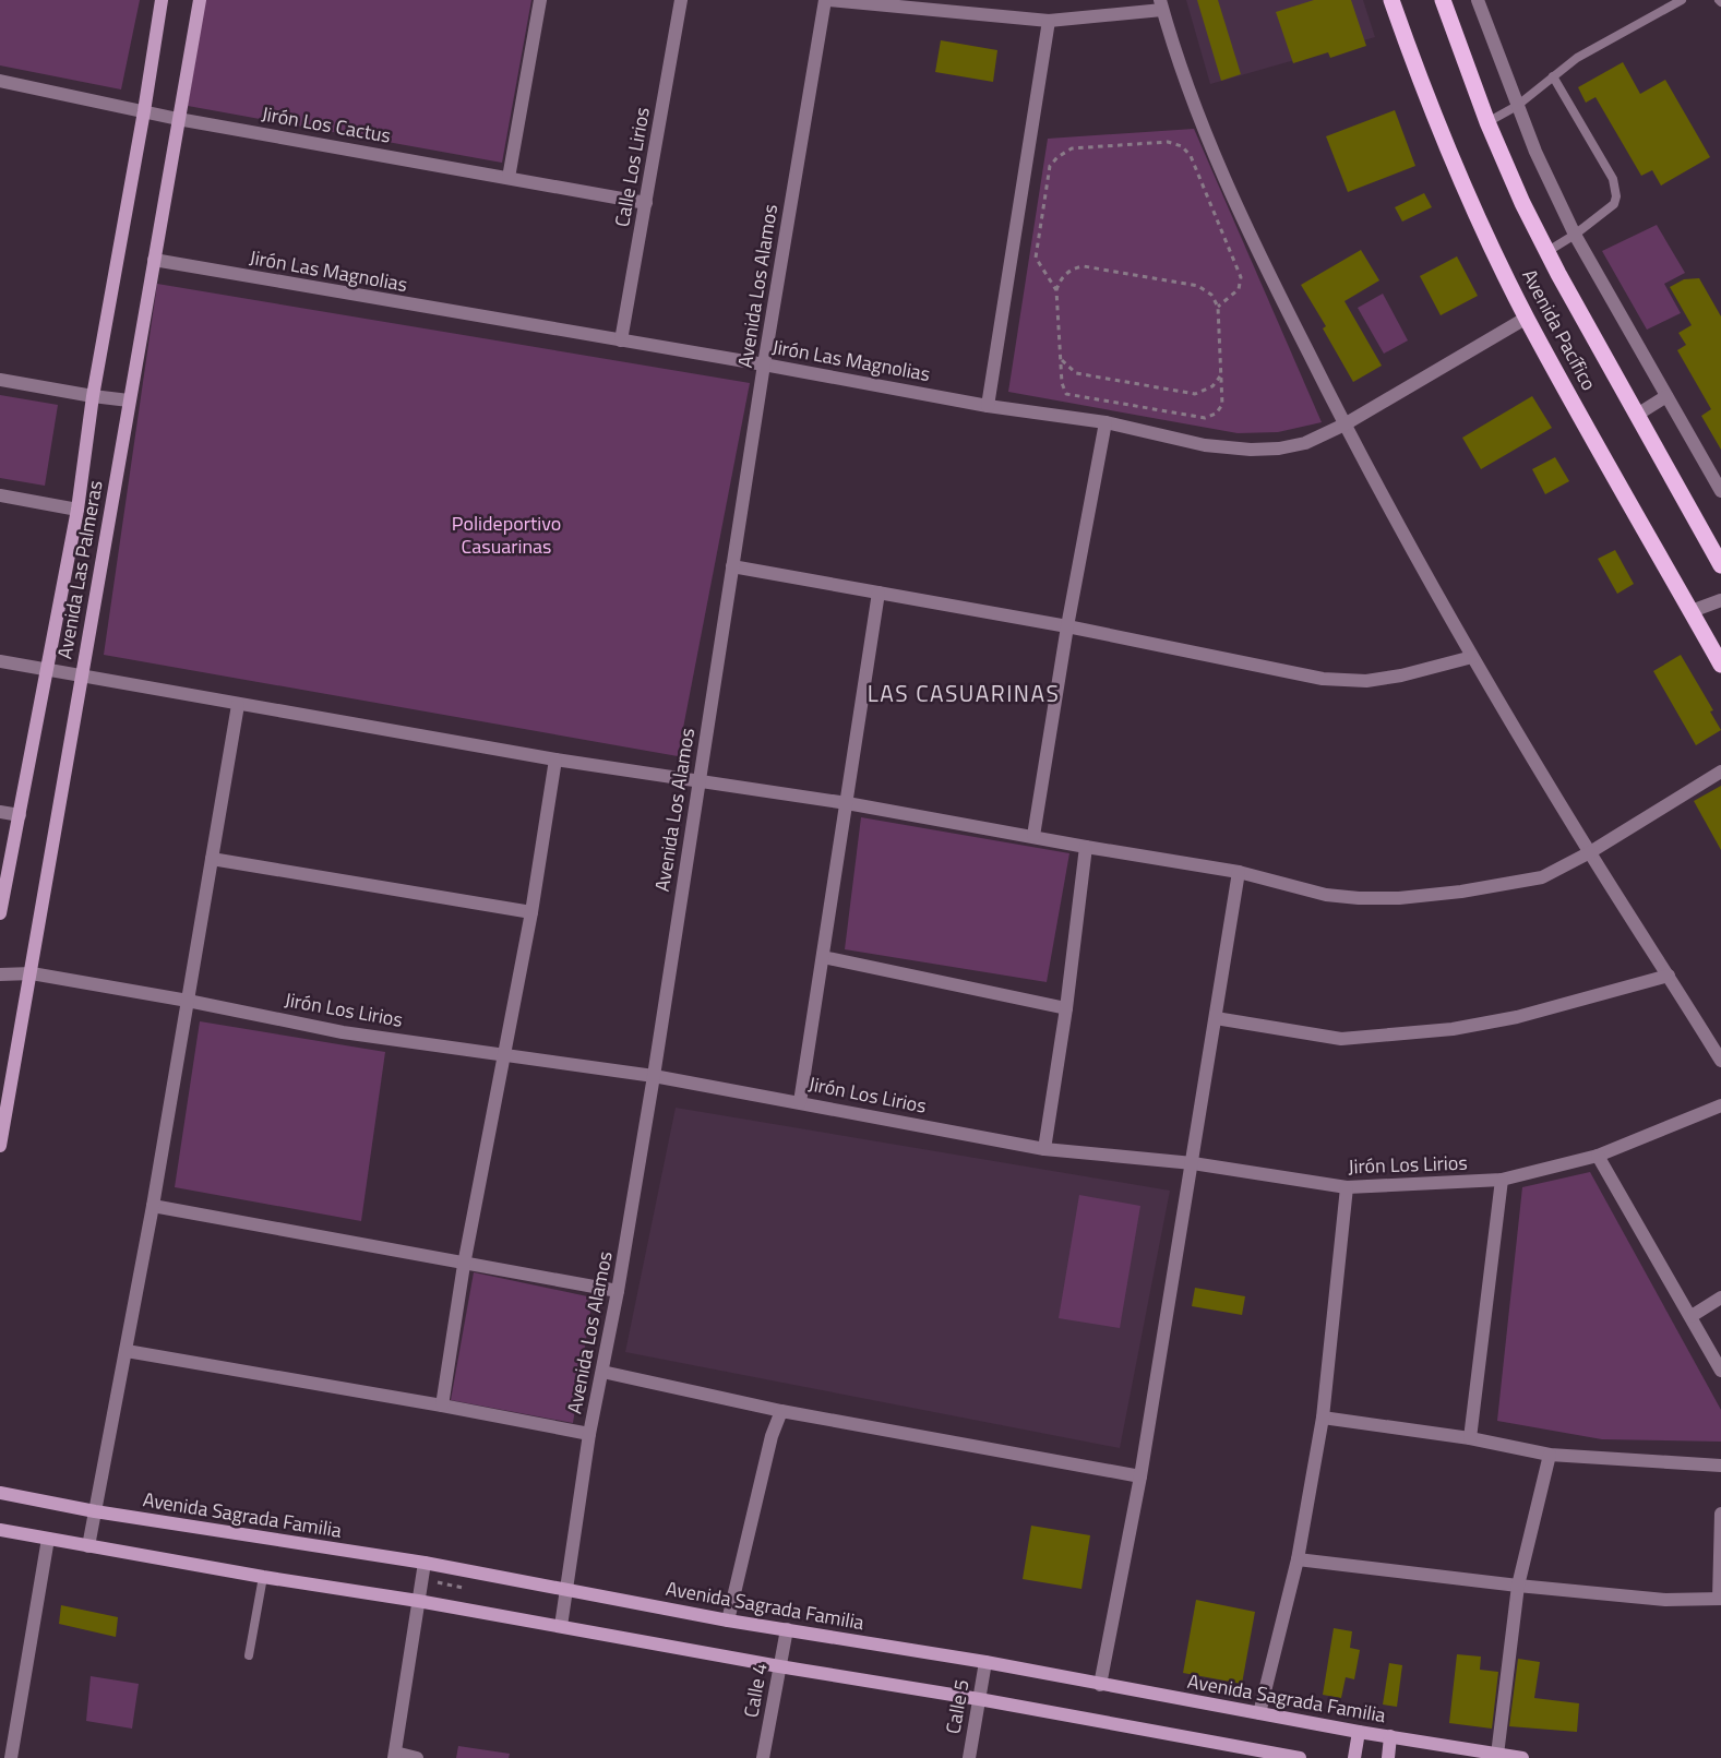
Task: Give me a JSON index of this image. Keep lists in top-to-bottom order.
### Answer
{
  "streets": {
    "main road": ["Avenida Pacífico", "Avenida Las Palmeras", "Avenida Sagrada Familia"],
    "street": [
      "Jirón Los Cactus",
      "Calle Los Lirios",
      "Jirón Las Magnolias",
      "Avenida Los Alamos",
      "Jirón Los Lirios",
      "Calle 4",
      "Calle 5"
    ]
  },
  "crossings": [
    ["Jirón Los Cactus", "Calle Los Lirios"],
    ["Jirón Los Cactus", "Avenida Las Palmeras"],
    ["Calle Los Lirios", "Jirón Las Magnolias"],
    ["Jirón Las Magnolias", "Avenida Los Alamos"],
    ["Jirón Las Magnolias", "Avenida Pacífico"],
    ["Jirón Las Magnolias", "Avenida Las Palmeras"],
    ["Avenida Los Alamos", "Jirón Los Lirios"],
    ["Avenida Los Alamos", "Avenida Sagrada Familia"],
    ["Avenida Las Palmeras", "Jirón Los Lirios"],
    ["Avenida Sagrada Familia", "Calle 4"],
    ["Avenida Sagrada Familia", "Calle 5"]
  ],
  "districts": ["LAS CASUARINAS"],
  "parks": ["Polideportivo Casuarinas"]
}
